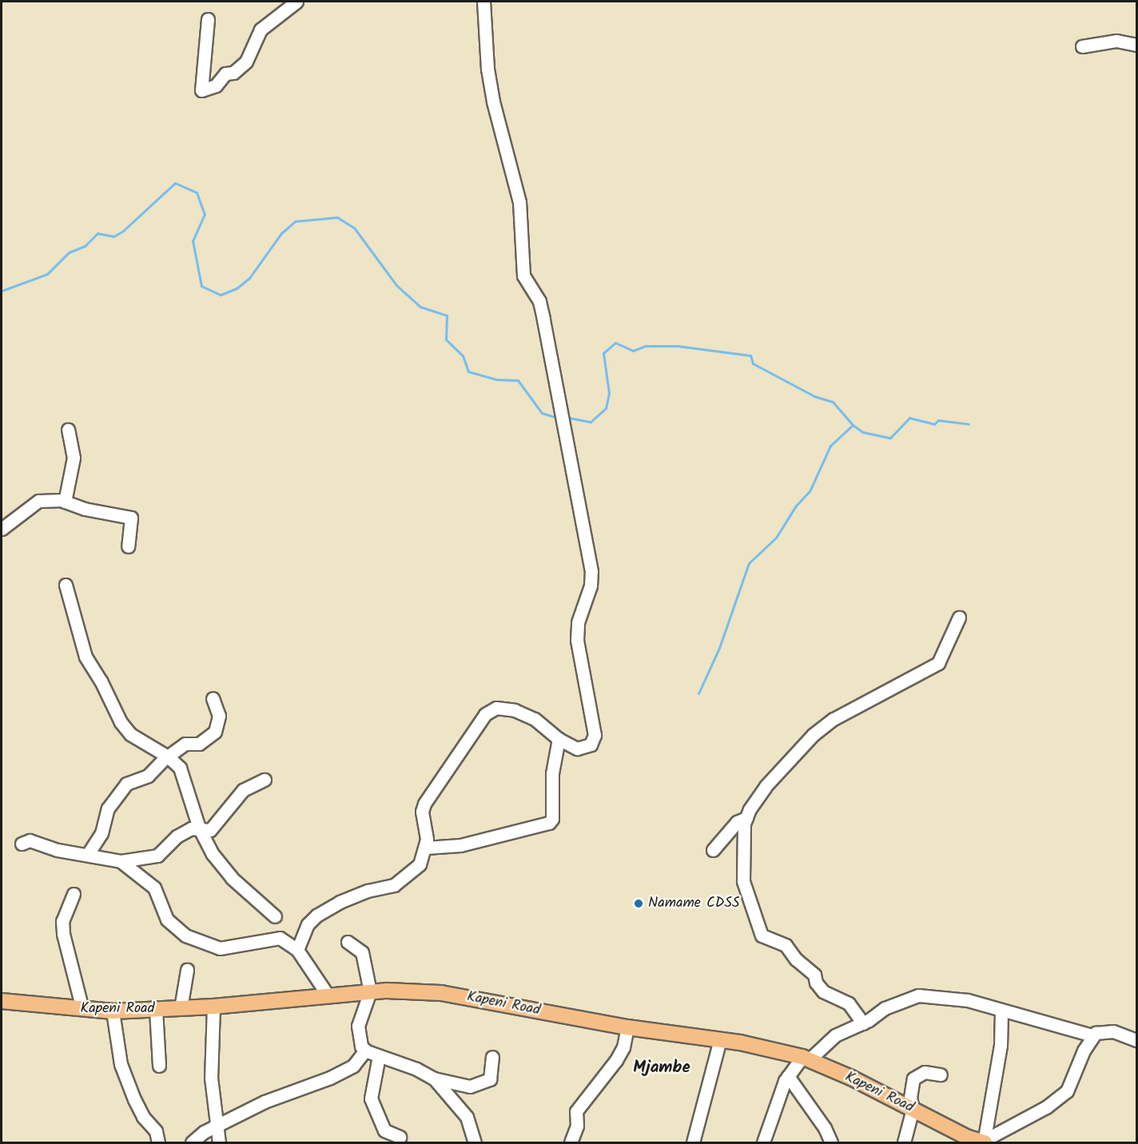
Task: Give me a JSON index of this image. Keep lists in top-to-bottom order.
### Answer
{
  "streets": {
    "main road": ["Kapeni Road"]
  },
  "districts": ["Mjambe"],
  "places": ["Namame CDSS"]
}
